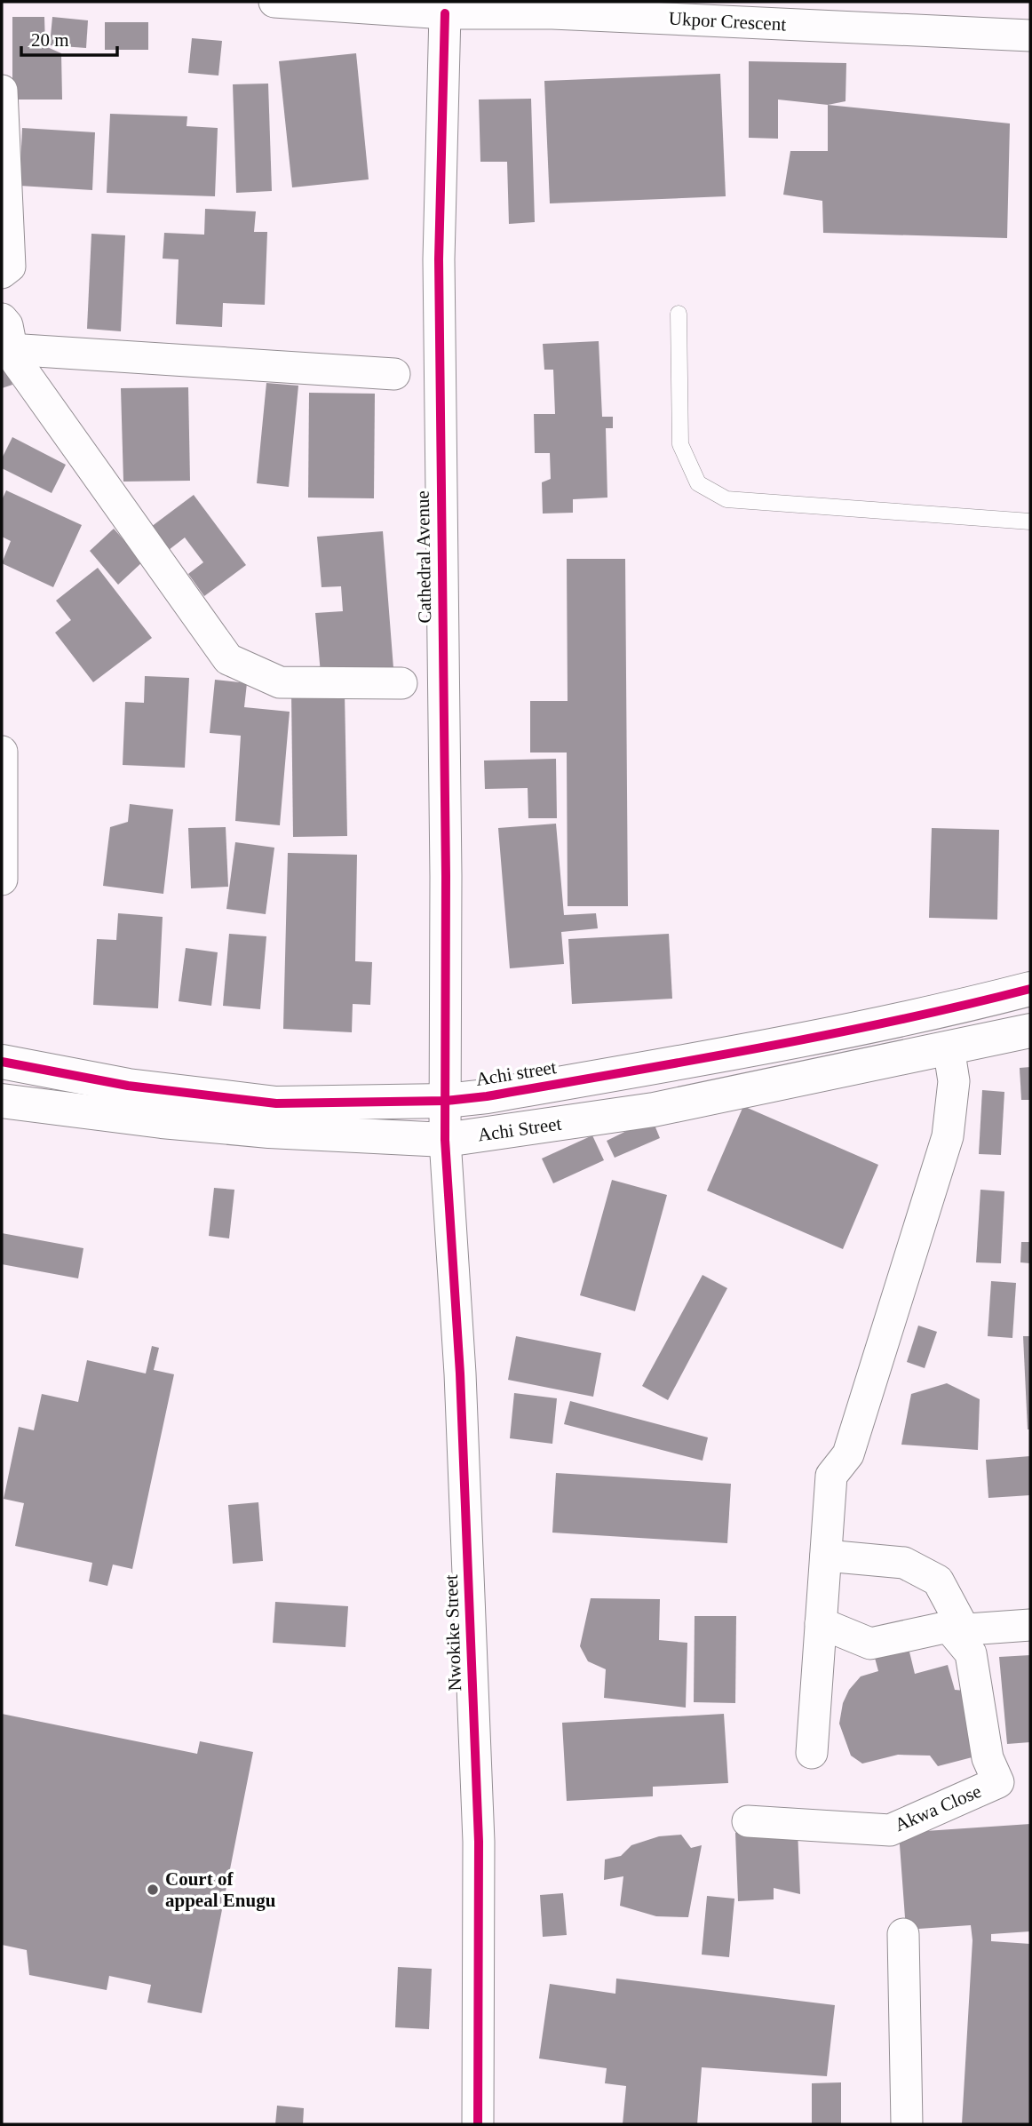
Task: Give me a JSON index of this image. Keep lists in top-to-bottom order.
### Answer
{
  "streets": {
    "street": [
      "Ukpor Crescent",
      "Cathedral Avenue",
      "Achi street",
      "Achi Street",
      "Nwokike Street",
      "Akwa Close"
    ]
  },
  "crossings": [
    ["Ukpor Crescent", "Cathedral Avenue"],
    ["Cathedral Avenue", "Achi street"],
    ["Cathedral Avenue", "Achi Street"],
    ["Cathedral Avenue", "Nwokike Street"],
    ["Achi Street", "Nwokike Street"]
  ],
  "places": ["Court of appeal Enugu"],
  "scale_bar": "20 m"
}
